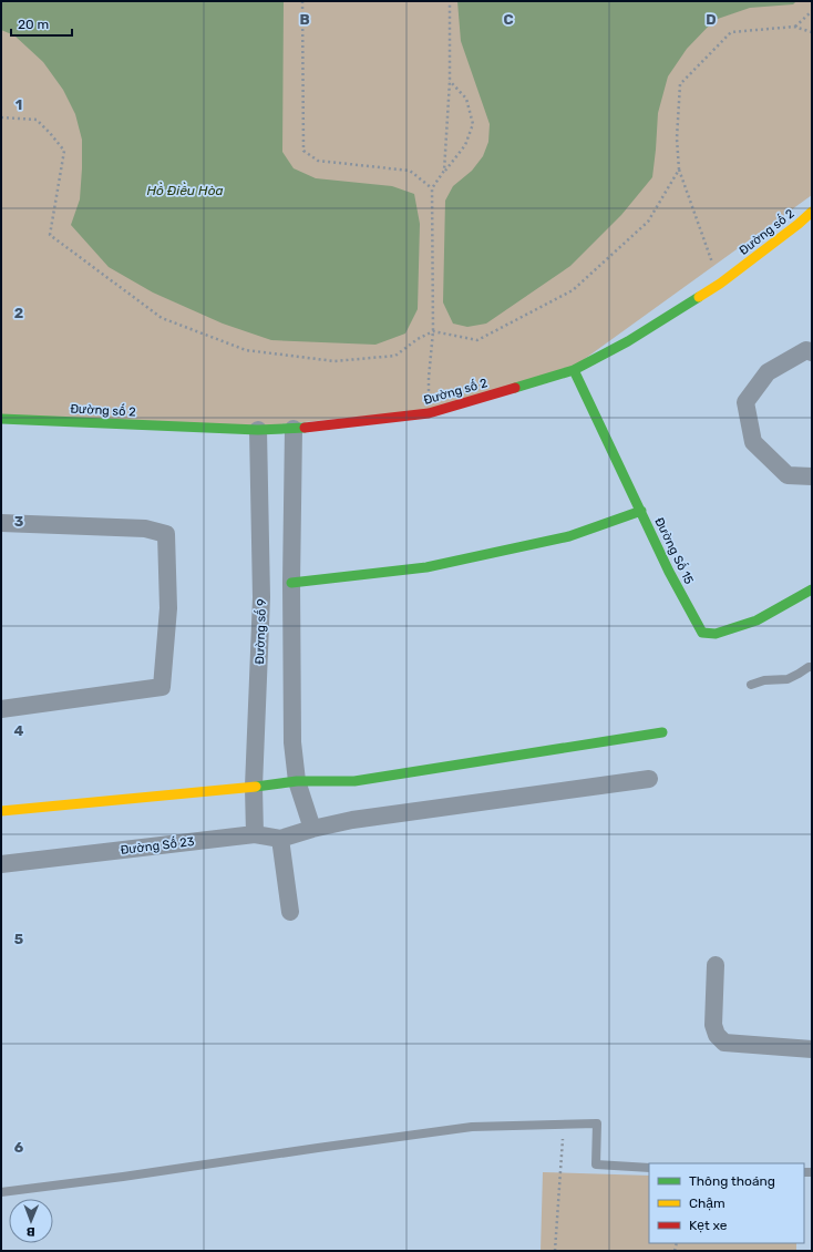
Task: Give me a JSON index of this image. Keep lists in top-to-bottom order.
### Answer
{
  "streets": {
    "street": [
      "Đường số 2",
      "Đường Số 15",
      "Đường số 9",
      "Đường Số 23"
    ]
  },
  "crossings": [
    ["Đường số 2", "Đường Số 15"],
    ["Đường số 2", "Đường số 9"],
    ["Đường số 9", "Đường Số 23"]
  ],
  "water": ["Hồ Điều Hòa"],
  "legend": ["Thông thoáng", "Chậm", "Kẹt xe"],
  "scale_bar": "20 m",
  "north": "bottom",
  "grid": {
    "columns": ["B", "C", "D"],
    "rows": [
      "1",
      "2",
      "3",
      "4",
      "5",
      "6"
    ]
  }
}
